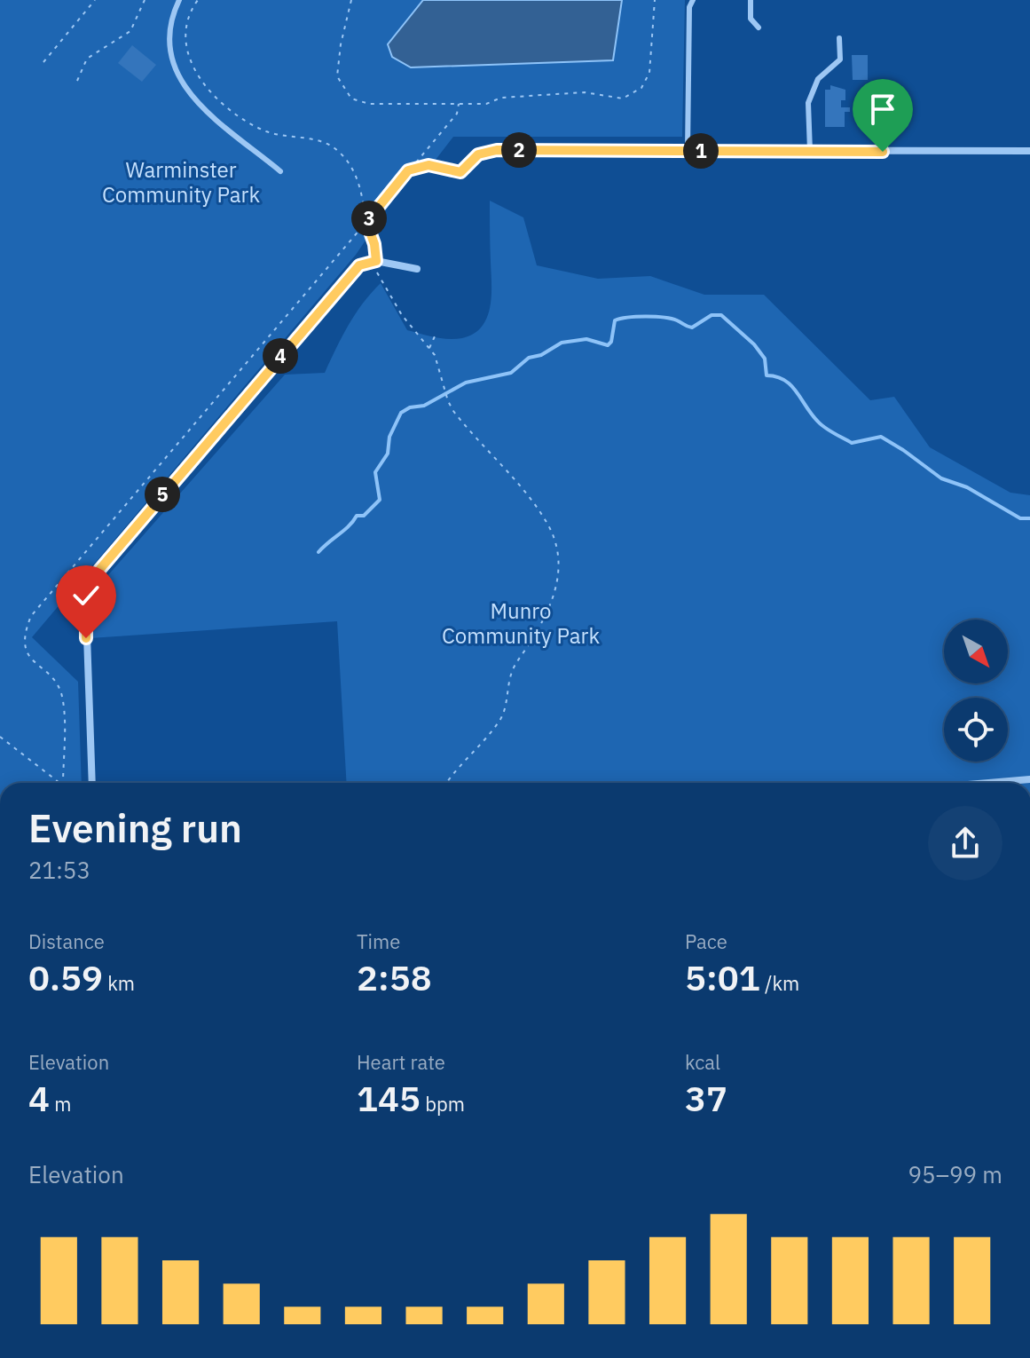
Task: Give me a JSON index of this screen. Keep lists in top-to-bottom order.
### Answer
{
  "parks": ["Warminster Community Park", "Munro Community Park"],
  "north": "bottom right",
  "page": {
    "pins": [
      "2",
      "1",
      "3",
      "4",
      "5"
    ],
    "heading": ["Evening run", "21:53"],
    "stats": [
      ["Distance", "0.59 km"],
      ["Time", "2:58"],
      ["Pace", "5:01 /km"],
      ["Elevation", "4 m"],
      ["Heart rate", "145 bpm"],
      ["kcal", "37"]
    ],
    "chart": ["Elevation", "95–99 m"]
  }
}
